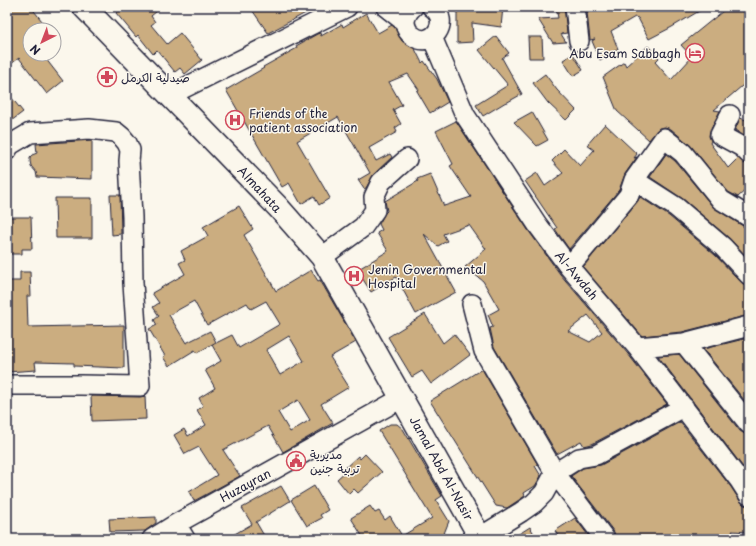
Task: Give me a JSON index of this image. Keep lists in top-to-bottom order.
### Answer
{
  "streets": {
    "main road": ["Almahata", "Jamal Abd Al-Nasir"],
    "street": ["Al-Awdah", "Huzayran"]
  },
  "crossings": [
    ["Almahata", "Jamal Abd Al-Nasir"],
    ["Almahata", "Huzayran"],
    ["Jamal Abd Al-Nasir", "Huzayran"]
  ],
  "places": {
    "hotel": ["Abu Esam Sabbagh"],
    "pharmacy": ["صيدلية الكرمل"],
    "hospital": ["Friends of the patient association", "Jenin Governmental Hospital"],
    "public building": ["مديرية تربية جنين"]
  },
  "north": "bottom left"
}
